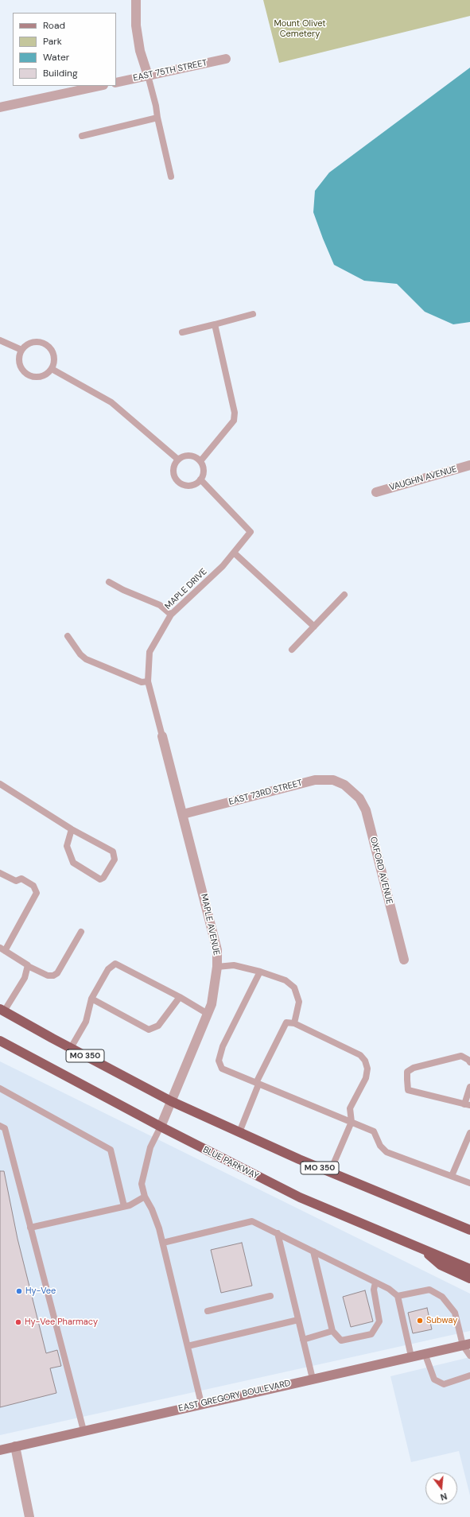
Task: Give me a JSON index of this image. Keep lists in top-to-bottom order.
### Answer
{
  "streets": {
    "highway": ["MO 350", "BLUE PARKWAY"],
    "main road": ["EAST GREGORY BOULEVARD"],
    "street": [
      "EAST 75TH STREET",
      "VAUGHN AVENUE",
      "EAST 73RD STREET",
      "OXFORD AVENUE",
      "MAPLE AVENUE"
    ],
    "lane": ["MAPLE DRIVE"]
  },
  "crossings": [
    ["MAPLE DRIVE", "MAPLE AVENUE"],
    ["EAST 73RD STREET", "OXFORD AVENUE"],
    ["EAST 73RD STREET", "MAPLE AVENUE"],
    ["MAPLE AVENUE", "MO 350"],
    ["MAPLE AVENUE", "BLUE PARKWAY"]
  ],
  "parks": ["Mount Olivet Cemetery"],
  "places": ["Hy-Vee", "Subway", "Hy-Vee Pharmacy"],
  "legend": [
    "Road",
    "Park",
    "Water",
    "Building"
  ],
  "north": "bottom"
}
